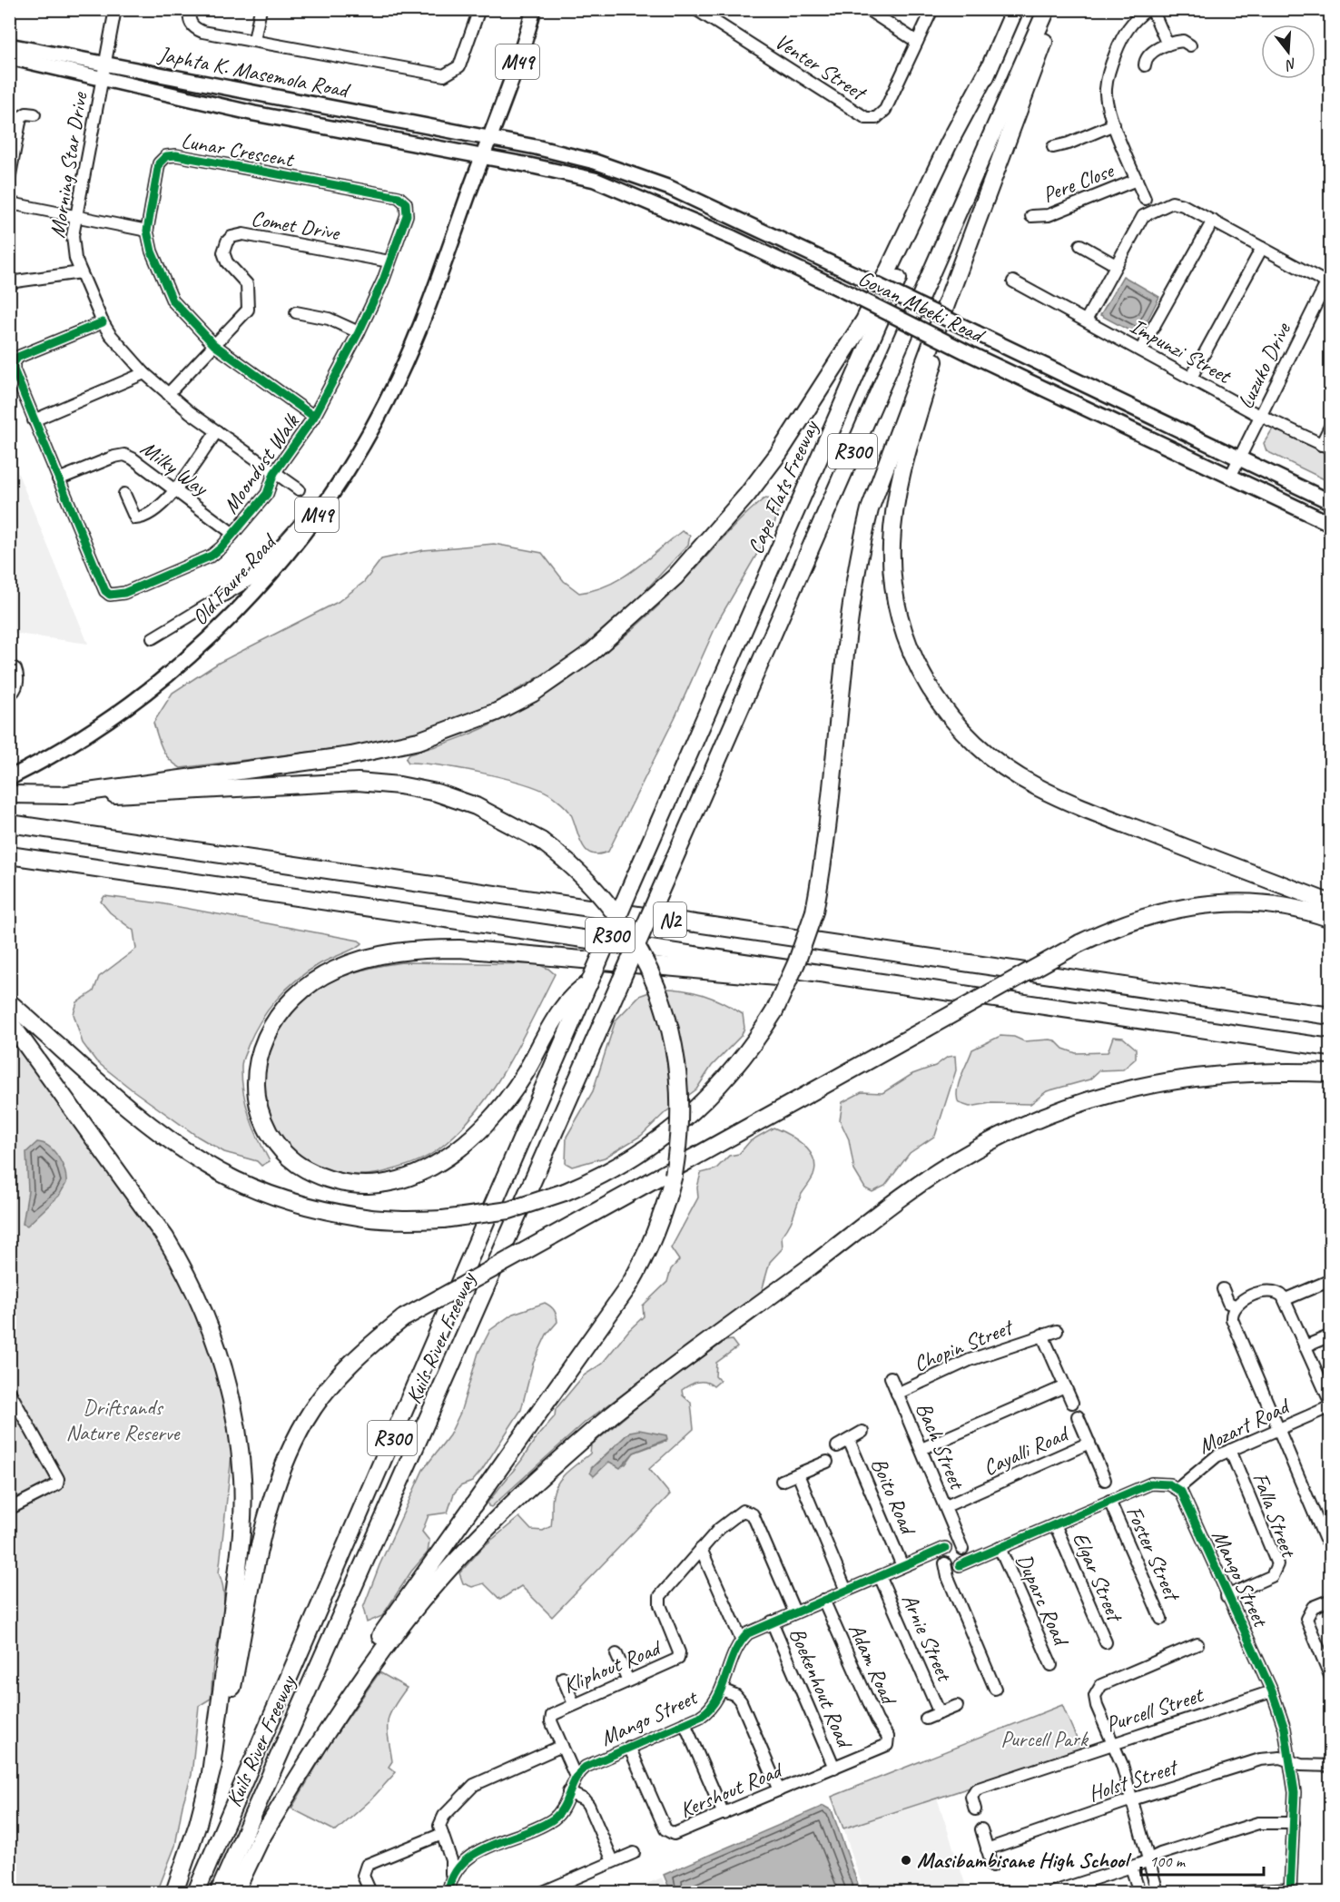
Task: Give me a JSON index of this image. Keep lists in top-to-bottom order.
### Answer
{
  "streets": {
    "highway": [
      "R300",
      "Cape Flats Freeway",
      "N2",
      "Kuils River Freeway"
    ],
    "main road": [
      "M49",
      "Japhta K. Masemola Road",
      "Govan Mbeki Road",
      "Old Faure Road"
    ],
    "street": [
      "Venter Street",
      "Lunar Crescent",
      "Morning Star Drive",
      "Pere Close",
      "Comet Drive",
      "Impunzi Street",
      "Luzuko Drive",
      "Moondust Walk",
      "Milky Way",
      "Chopin Street",
      "Mozart Road",
      "Bach Street",
      "Cayalli Road",
      "Boito Road",
      "Falla Street",
      "Foster Street",
      "Elgar Street",
      "Mango Street",
      "Duparc Road",
      "Arnie Street",
      "Adam Road",
      "Kliphout Road",
      "Boekenhout Road",
      "Purcell Street",
      "Holst Street",
      "Kershout Road"
    ]
  },
  "crossings": [
    ["M49", "Japhta K. Masemola Road"],
    ["M49", "Govan Mbeki Road"],
    ["M49", "Old Faure Road"],
    ["Japhta K. Masemola Road", "Morning Star Drive"],
    ["Japhta K. Masemola Road", "Govan Mbeki Road"],
    ["Japhta K. Masemola Road", "Old Faure Road"],
    ["Lunar Crescent", "Comet Drive"],
    ["Lunar Crescent", "Moondust Walk"],
    ["Morning Star Drive", "Comet Drive"],
    ["Morning Star Drive", "Moondust Walk"],
    ["Comet Drive", "Moondust Walk"],
    ["Govan Mbeki Road", "Luzuko Drive"],
    ["Govan Mbeki Road", "Old Faure Road"],
    ["Impunzi Street", "Luzuko Drive"],
    ["Moondust Walk", "Milky Way"],
    ["Cape Flats Freeway", "Kuils River Freeway"],
    ["Chopin Street", "Bach Street"],
    ["Mozart Road", "Falla Street"],
    ["Mozart Road", "Mango Street"],
    ["Bach Street", "Cayalli Road"],
    ["Falla Street", "Mango Street"],
    ["Mango Street", "Kliphout Road"],
    ["Mango Street", "Purcell Street"],
    ["Mango Street", "Holst Street"],
    ["Mango Street", "Kershout Road"],
    ["Adam Road", "Kershout Road"],
    ["Boekenhout Road", "Kershout Road"]
  ],
  "parks": ["Driftsands Nature Reserve", "Purcell Park"],
  "places": ["Masibambisane High School"],
  "scale_bar": "100 m",
  "north": "bottom"
}
